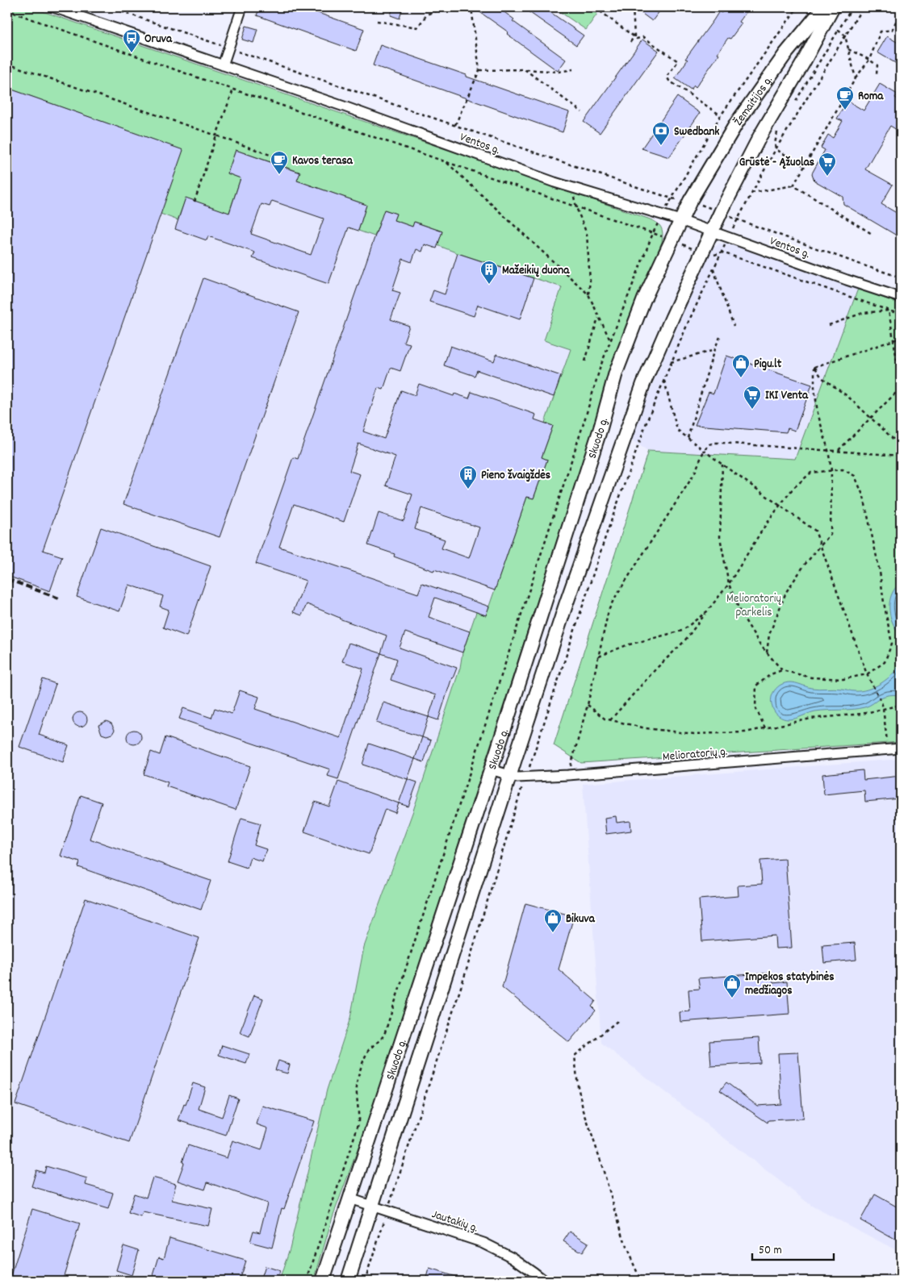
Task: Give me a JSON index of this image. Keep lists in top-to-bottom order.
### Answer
{
  "streets": {
    "main road": ["Žemaitijos g.", "Skuodo g."],
    "street": ["Ventos g.", "Melioratorių g.", "Jautakių g."]
  },
  "crossings": [
    ["Žemaitijos g.", "Ventos g."],
    ["Žemaitijos g.", "Skuodo g."],
    ["Ventos g.", "Skuodo g."],
    ["Skuodo g.", "Melioratorių g."],
    ["Skuodo g.", "Jautakių g."]
  ],
  "parks": ["Melioratorių parkelis"],
  "places": {
    "bus stop": ["Oruva"],
    "cafe": ["Roma", "Kavos terasa"],
    "bank": ["Swedbank"],
    "supermarket": ["Grūstė - Ąžuolas", "IKI Venta"],
    "building": ["Mažeikių duona", "Pieno žvaigždės"],
    "shop": ["Pigu.lt", "Bikuva", "Impekos statybinės medžiagos"]
  },
  "scale_bar": "50 m"
}
